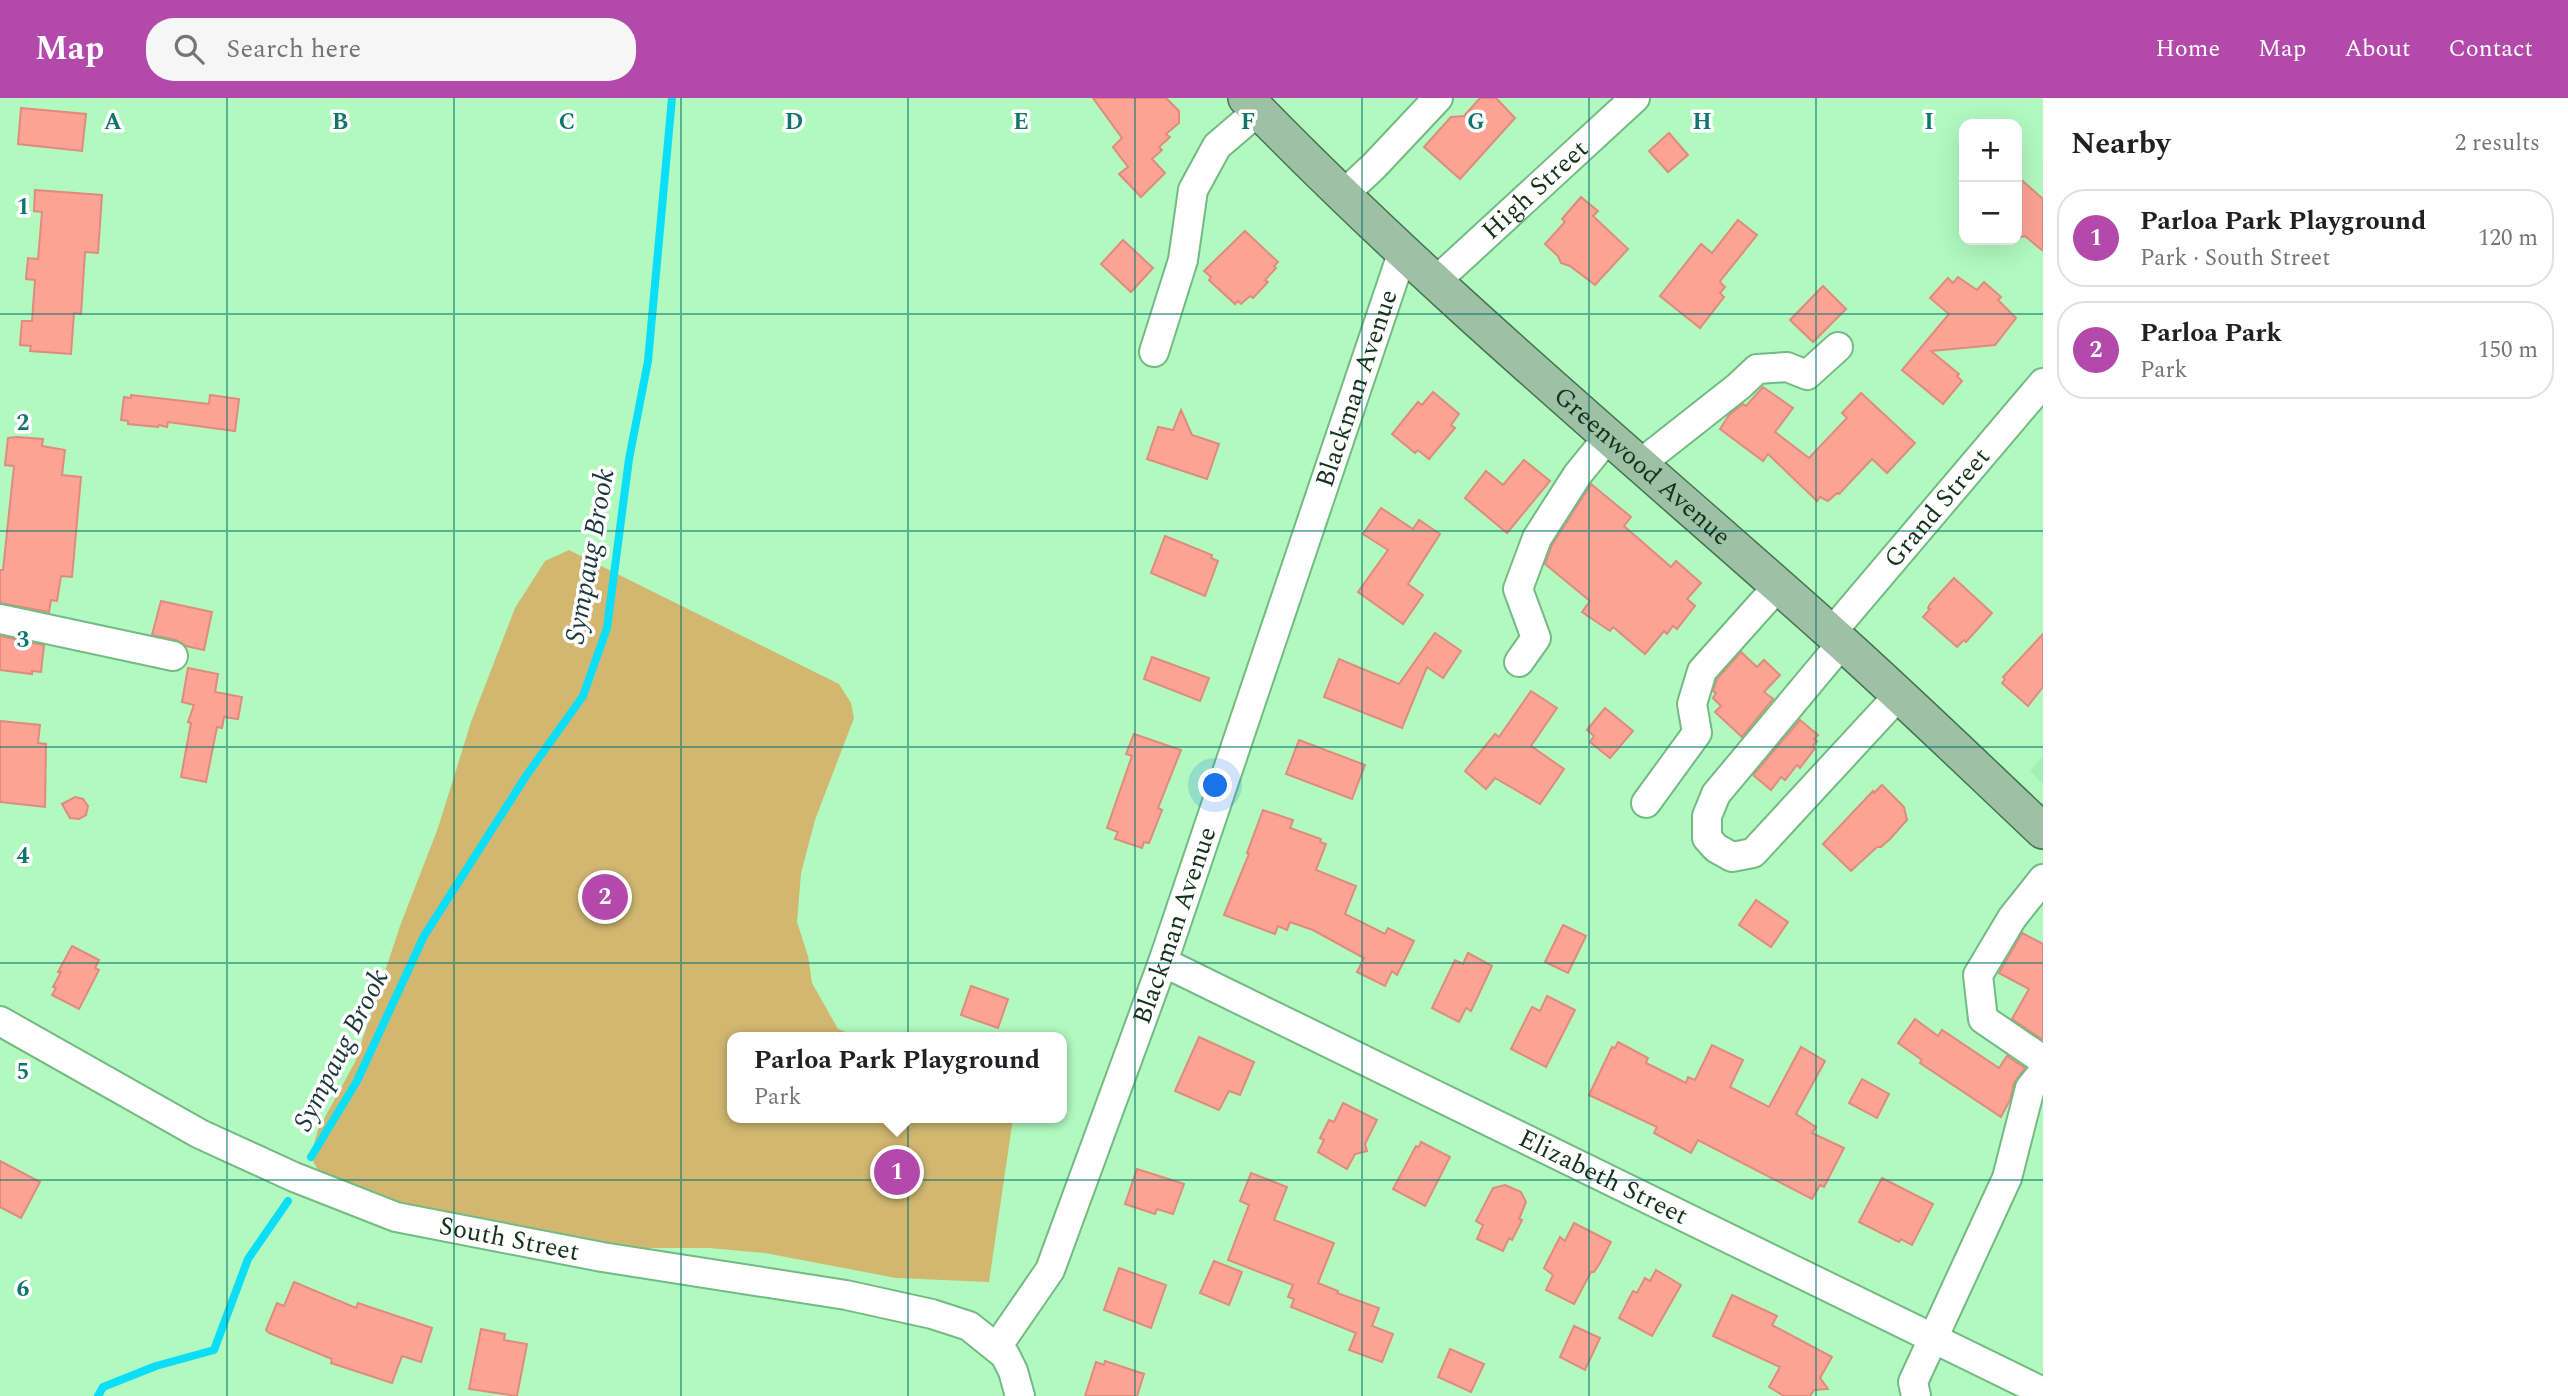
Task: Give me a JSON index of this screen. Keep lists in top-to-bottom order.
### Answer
{
  "streets": {
    "main road": ["Greenwood Avenue"],
    "street": [
      "High Street",
      "Blackman Avenue",
      "Grand Street",
      "Elizabeth Street",
      "South Street"
    ]
  },
  "crossings": [
    ["High Street", "Greenwood Avenue"],
    ["Blackman Avenue", "Greenwood Avenue"],
    ["Blackman Avenue", "Elizabeth Street"],
    ["Blackman Avenue", "South Street"],
    ["Greenwood Avenue", "Grand Street"]
  ],
  "water": ["Sympaug Brook"],
  "page": {
    "header": "Map",
    "search": "Search here",
    "nav": [
      "Home",
      "Map",
      "About",
      "Contact"
    ],
    "heading": ["Nearby", "2 results"],
    "map_buttons": ["+", "−"],
    "list": [
      {
        "mark": "1",
        "name": "Parloa Park Playground",
        "note": "Park · South Street",
        "value": "120 m"
      },
      {
        "mark": "2",
        "name": "Parloa Park",
        "note": "Park",
        "value": "150 m"
      }
    ],
    "pins": ["2", "1"],
    "popup": ["Parloa Park Playground", "Park"]
  },
  "grid": {
    "columns": [
      "A",
      "B",
      "C",
      "D",
      "E",
      "F",
      "G",
      "H",
      "I"
    ],
    "rows": [
      "1",
      "2",
      "3",
      "4",
      "5",
      "6"
    ]
  }
}
